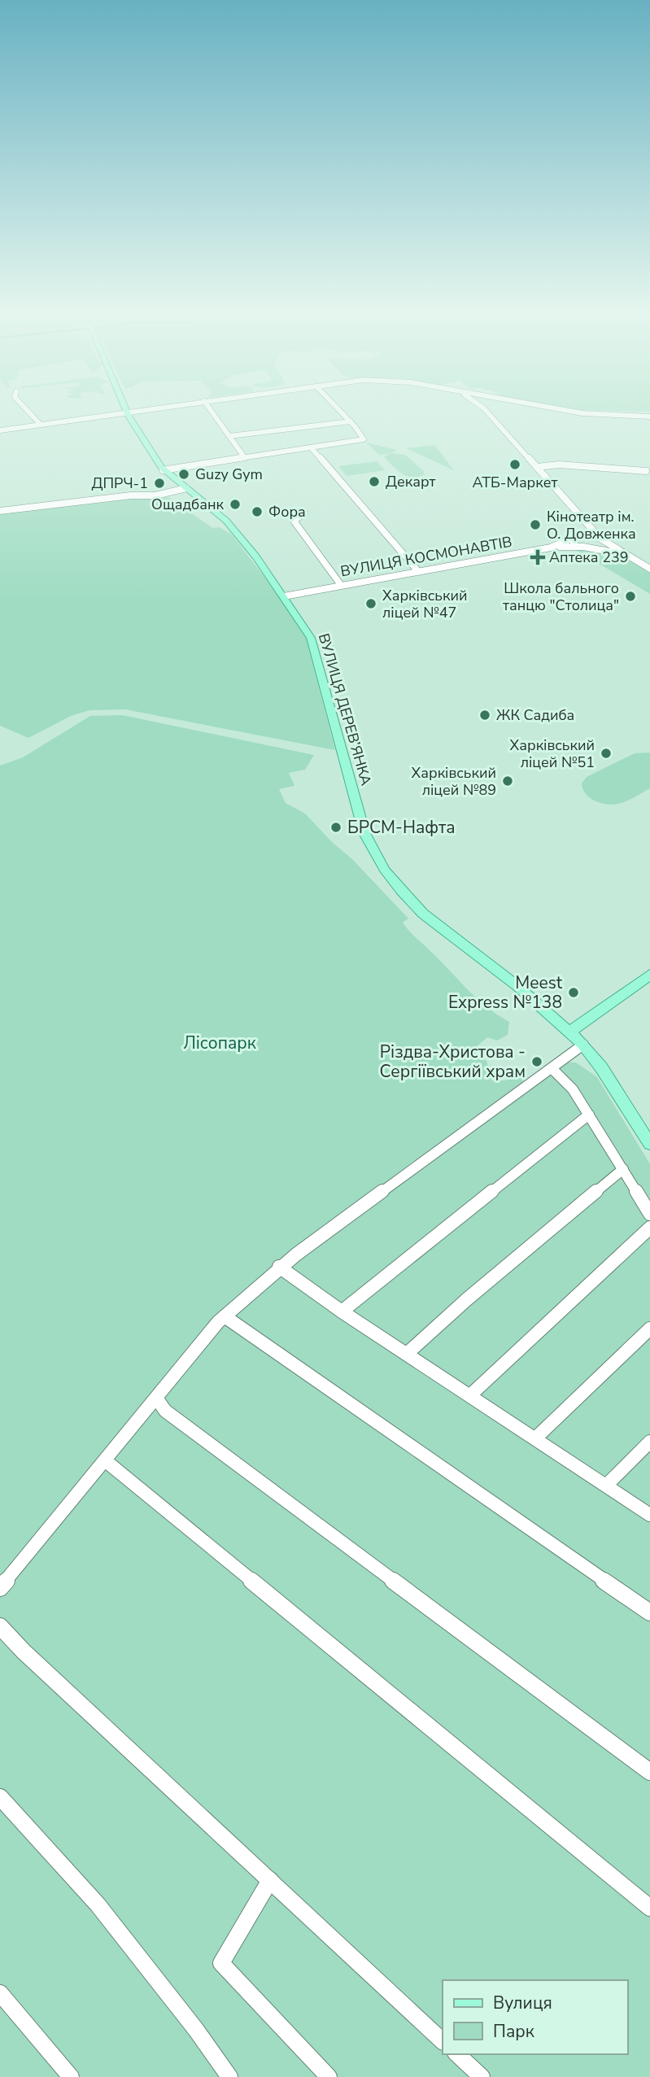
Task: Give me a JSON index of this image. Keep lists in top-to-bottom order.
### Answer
{
  "streets": {
    "main road": ["ВУЛИЦЯ ДЕРЕВ’ЯНКА"],
    "street": ["ВУЛИЦЯ КОСМОНАВТІВ"]
  },
  "crossings": [
    ["ВУЛИЦЯ КОСМОНАВТІВ", "ВУЛИЦЯ ДЕРЕВ’ЯНКА"]
  ],
  "parks": ["Лісопарк"],
  "places": {
    "other": [
      "АТБ-Маркет",
      "Guzy Gym",
      "Декарт",
      "ДПРЧ-1",
      "Ощадбанк",
      "Фора",
      "Кінотеатр ім. О. Довженка",
      "Школа бального танцю \"Столица\"",
      "Харківський ліцей №47",
      "ЖК Садиба",
      "Харківський ліцей №51",
      "Харківський ліцей №89",
      "БРСМ-Нафта",
      "Meest Express №138",
      "Різдва-Христова - Сергіївський храм"
    ],
    "health": ["Аптека 239"]
  },
  "legend": ["Вулиця", "Парк"]
}
